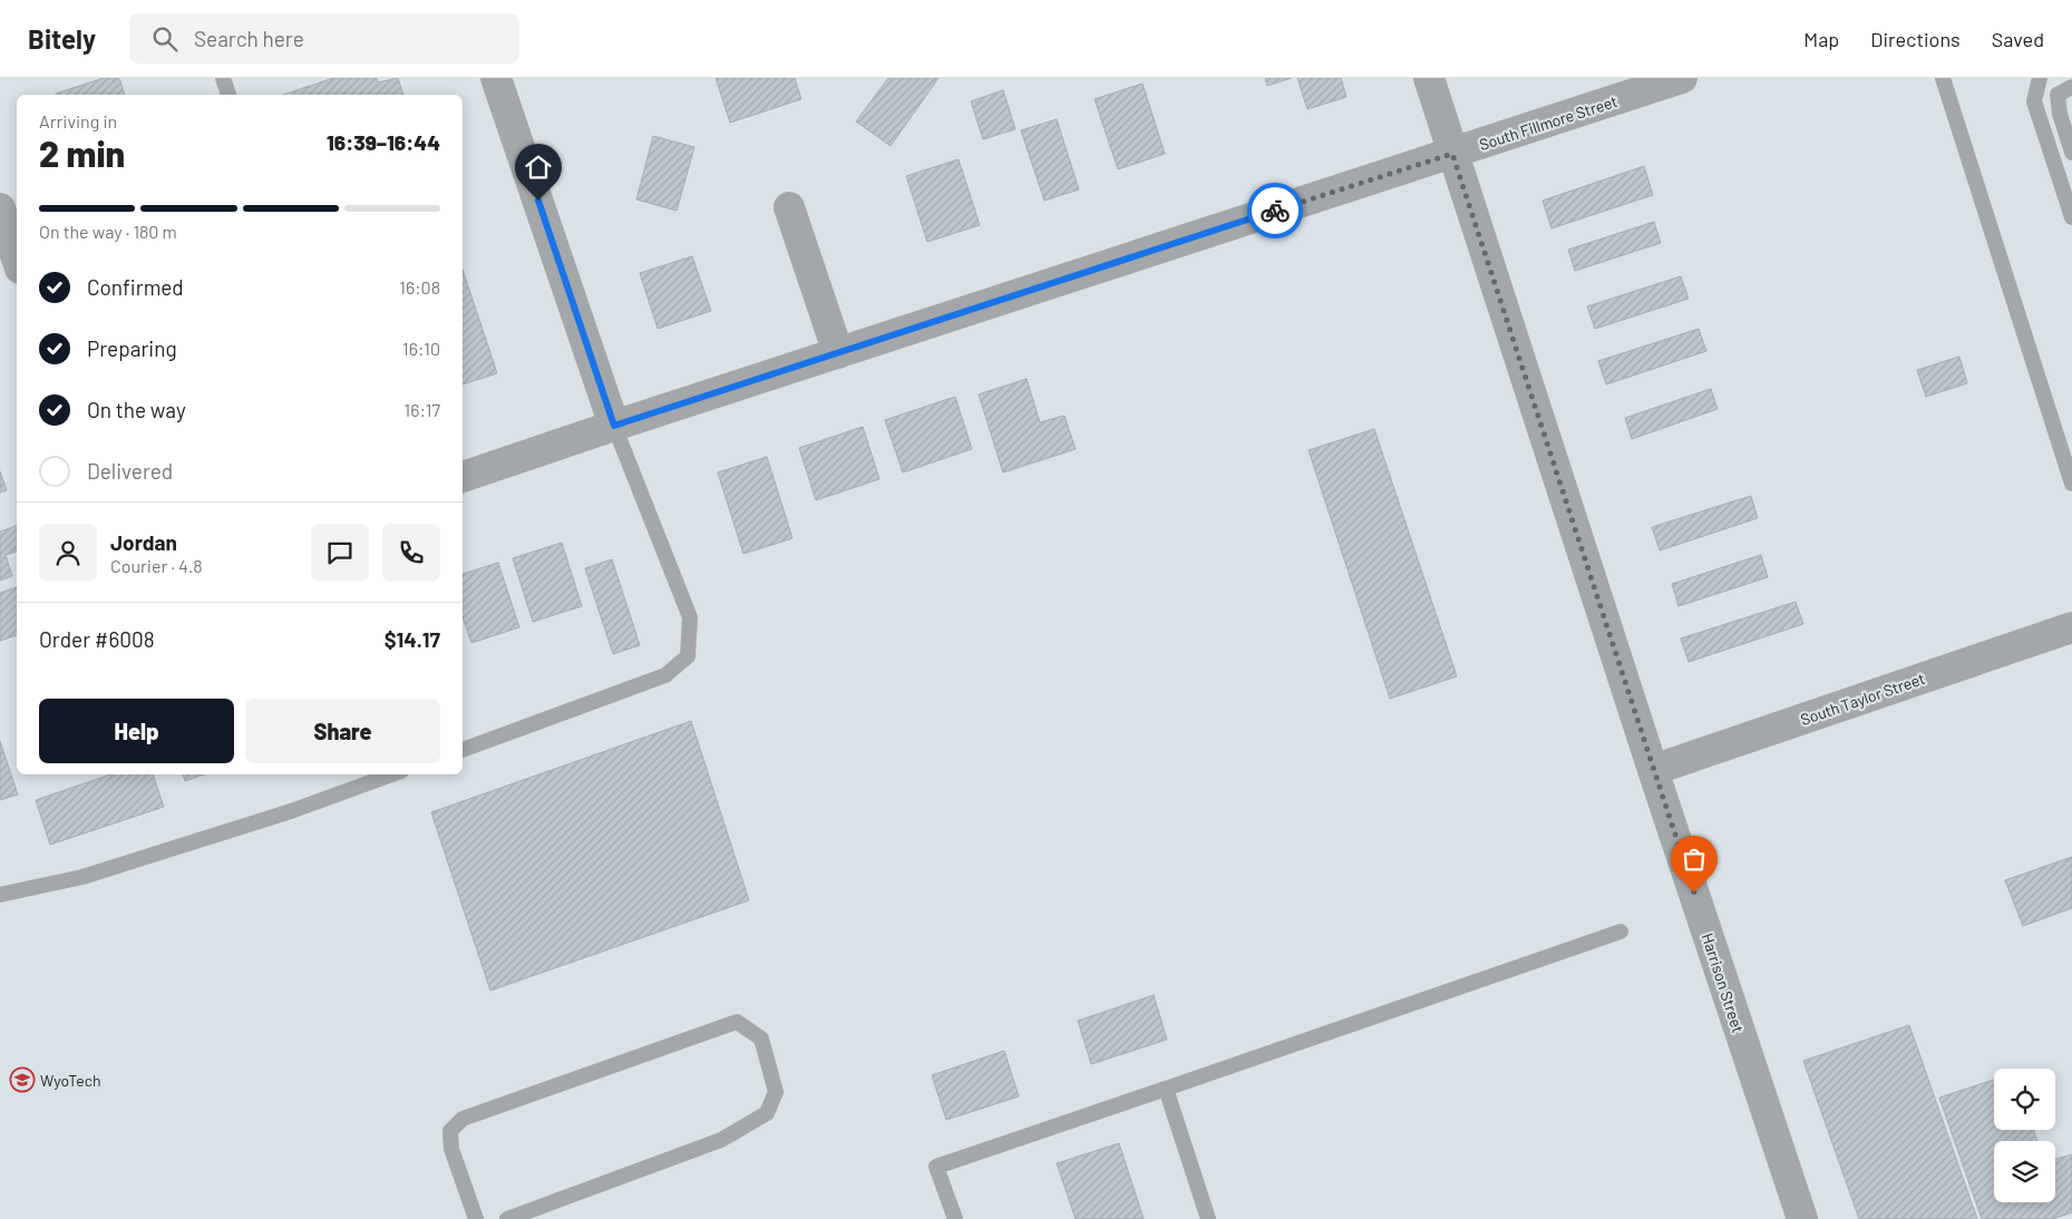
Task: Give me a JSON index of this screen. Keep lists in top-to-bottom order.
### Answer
{
  "streets": {
    "street": ["South Fillmore Street", "South Taylor Street", "Harrison Street"]
  },
  "crossings": [
    ["South Fillmore Street", "Harrison Street"],
    ["South Taylor Street", "Harrison Street"]
  ],
  "places": {
    "school or university": ["WyoTech"]
  },
  "page": {
    "header": "Bitely",
    "search": "Search here",
    "nav": ["Map", "Directions", "Saved"],
    "heading": ["2 min", "Arriving in", "16:39–16:44"],
    "panel": [
      "Jordan",
      "Courier · 4.8",
      "Order #6008",
      "$14.17"
    ],
    "bar": "On the way · 180 m",
    "list": [
      ["Confirmed", "16:08"],
      ["Preparing", "16:10"],
      ["On the way", "16:17"],
      "Delivered"
    ],
    "buttons": ["Help", "Share"]
  }
}
